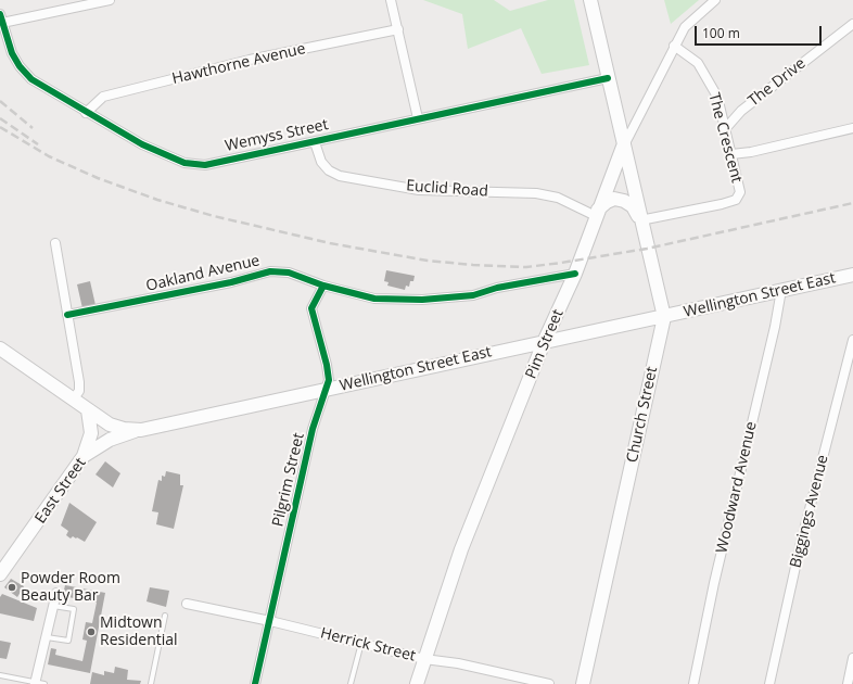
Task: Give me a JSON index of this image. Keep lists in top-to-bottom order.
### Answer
{
  "streets": {
    "main road": [
      "Wellington Street East",
      "Pim Street",
      "Church Street",
      "East Street"
    ],
    "street": [
      "Hawthorne Avenue",
      "The Drive",
      "Wemyss Street",
      "The Crescent",
      "Euclid Road",
      "Oakland Avenue",
      "Pilgrim Street",
      "Woodward Avenue",
      "Biggings Avenue",
      "Herrick Street"
    ]
  },
  "crossings": [
    ["Hawthorne Avenue", "Wemyss Street"],
    ["The Drive", "The Crescent"],
    ["Wemyss Street", "Euclid Road"],
    ["The Crescent", "Church Street"],
    ["Euclid Road", "Pim Street"],
    ["Oakland Avenue", "Pim Street"],
    ["Oakland Avenue", "Pilgrim Street"],
    ["Wellington Street East", "Pim Street"],
    ["Wellington Street East", "Church Street"],
    ["Wellington Street East", "Pilgrim Street"],
    ["Wellington Street East", "Woodward Avenue"],
    ["Wellington Street East", "East Street"],
    ["Pim Street", "Church Street"],
    ["Pim Street", "Herrick Street"],
    ["Pilgrim Street", "Herrick Street"]
  ],
  "places": ["Powder Room Beauty Bar", "Midtown Residential"],
  "scale_bar": "100 m"
}
